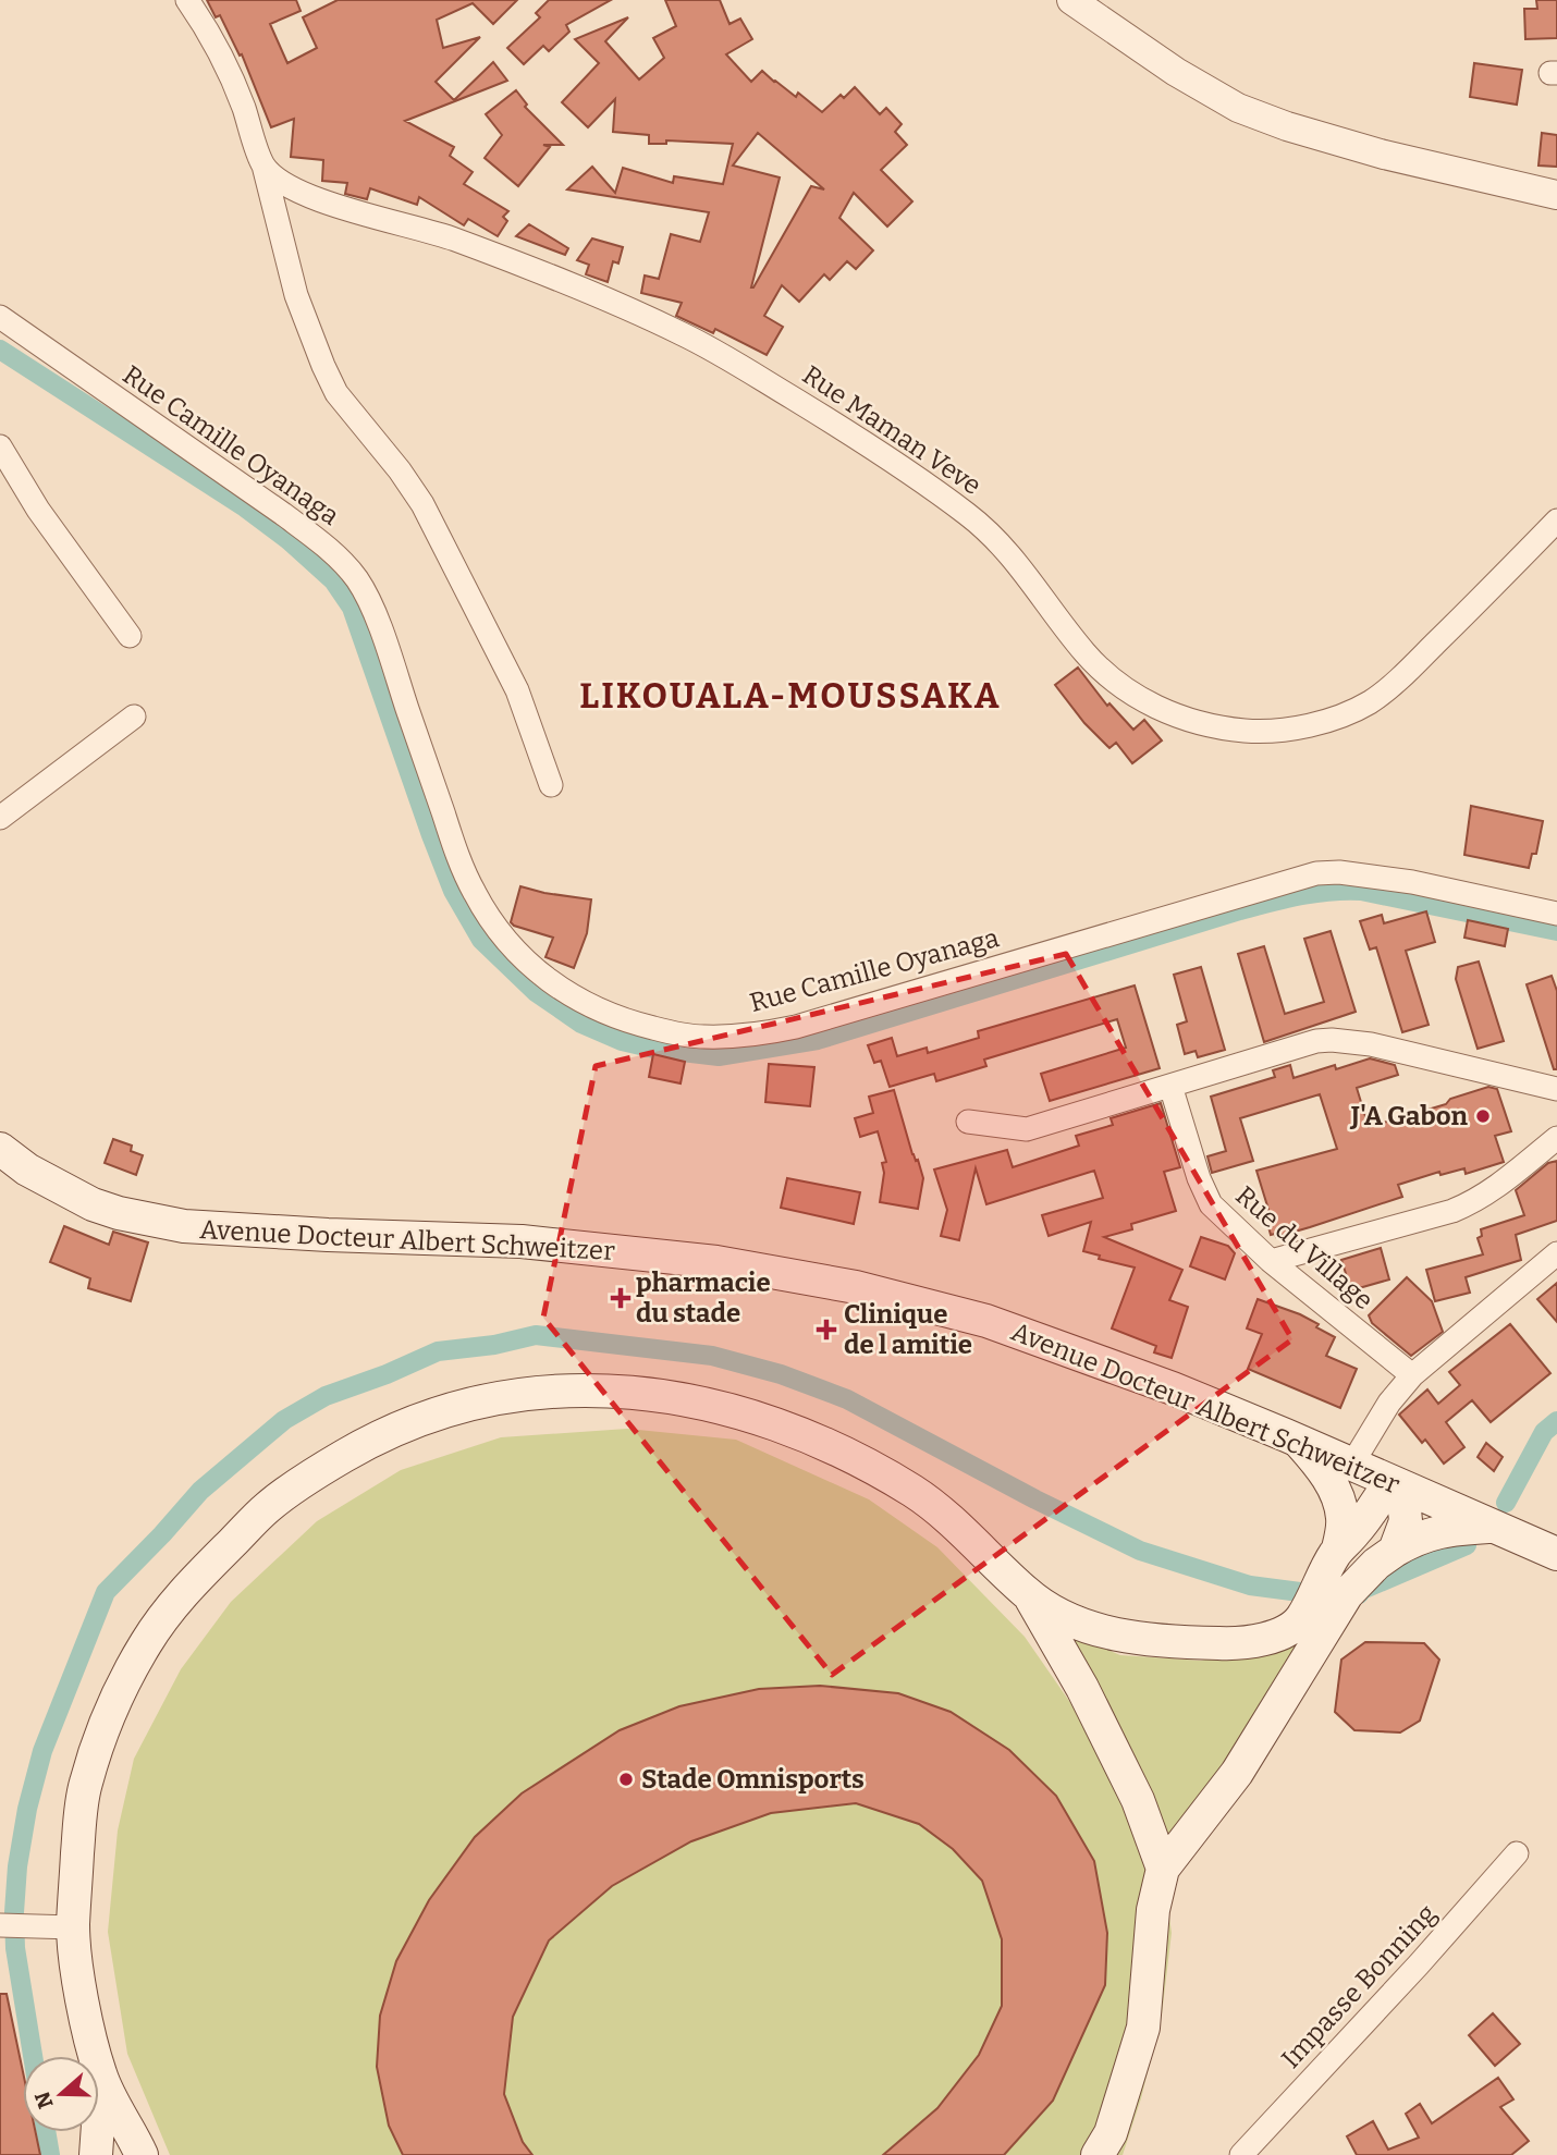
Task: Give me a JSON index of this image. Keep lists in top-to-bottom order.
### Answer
{
  "streets": {
    "main road": ["Avenue Docteur Albert Schweitzer"],
    "street": [
      "Rue Maman Veve",
      "Rue Camille Oyanaga",
      "Rue du Village",
      "Impasse Bonning"
    ]
  },
  "districts": ["LIKOUALA-MOUSSAKA"],
  "places": {
    "other": ["J'A Gabon", "Stade Omnisports"],
    "health": ["pharmacie du stade", "Clinique de l amitie"]
  },
  "north": "left"
}
